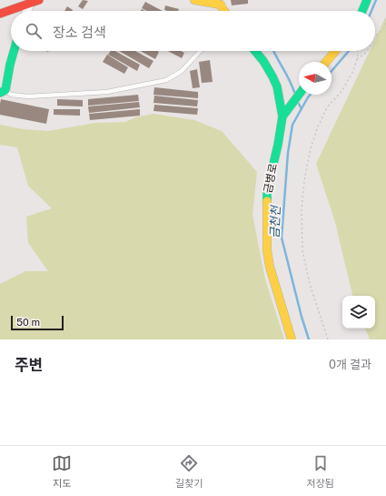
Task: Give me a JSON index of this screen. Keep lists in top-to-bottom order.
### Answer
{
  "streets": {
    "street": ["금병로"]
  },
  "water": ["금천천"],
  "scale_bar": "50 m",
  "north": "left",
  "page": {
    "search": "장소 검색",
    "scale": "50 m",
    "heading": ["주변", "0개 결과"],
    "nav": ["지도", "길찾기", "저장됨"]
  }
}
